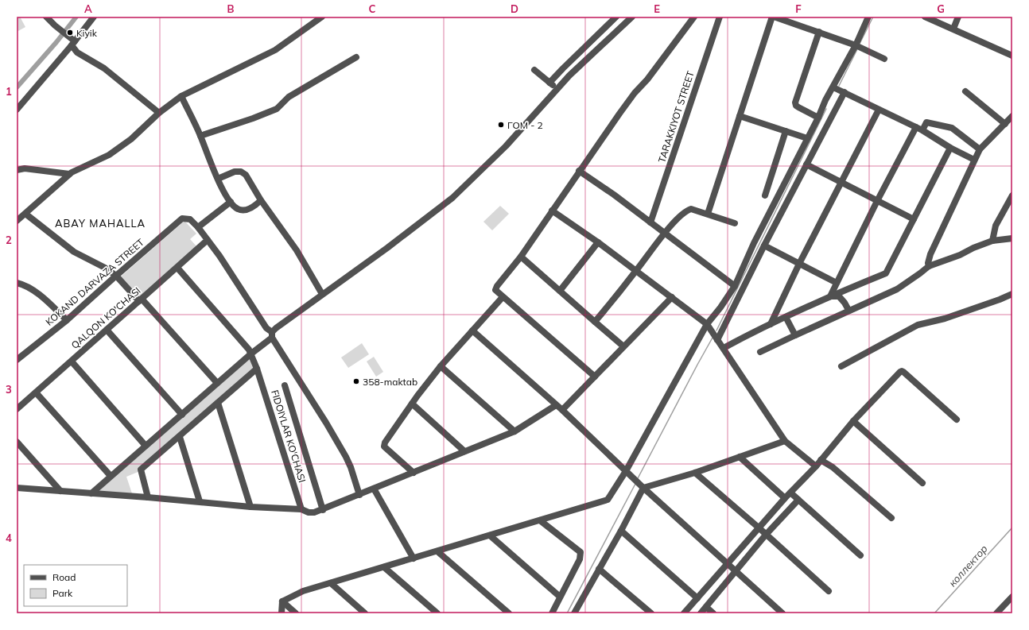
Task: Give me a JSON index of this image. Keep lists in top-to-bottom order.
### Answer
{
  "streets": {
    "street": [
      "TARAKKIYOT STREET",
      "KOKAND DARVAZA STREET",
      "QALQON KO'CHASI",
      "FIDOIYLAR KO'CHASI"
    ]
  },
  "crossings": [
    ["KOKAND DARVAZA STREET", "QALQON KO'CHASI"],
    ["QALQON KO'CHASI", "FIDOIYLAR KO'CHASI"]
  ],
  "districts": ["ABAY MAHALLA"],
  "water": ["коллектор"],
  "places": ["Kiyik", "ГОМ - 2", "358-maktab"],
  "legend": ["Road", "Park"],
  "grid": {
    "columns": [
      "A",
      "B",
      "C",
      "D",
      "E",
      "F",
      "G"
    ],
    "rows": [
      "1",
      "2",
      "3",
      "4"
    ]
  }
}
